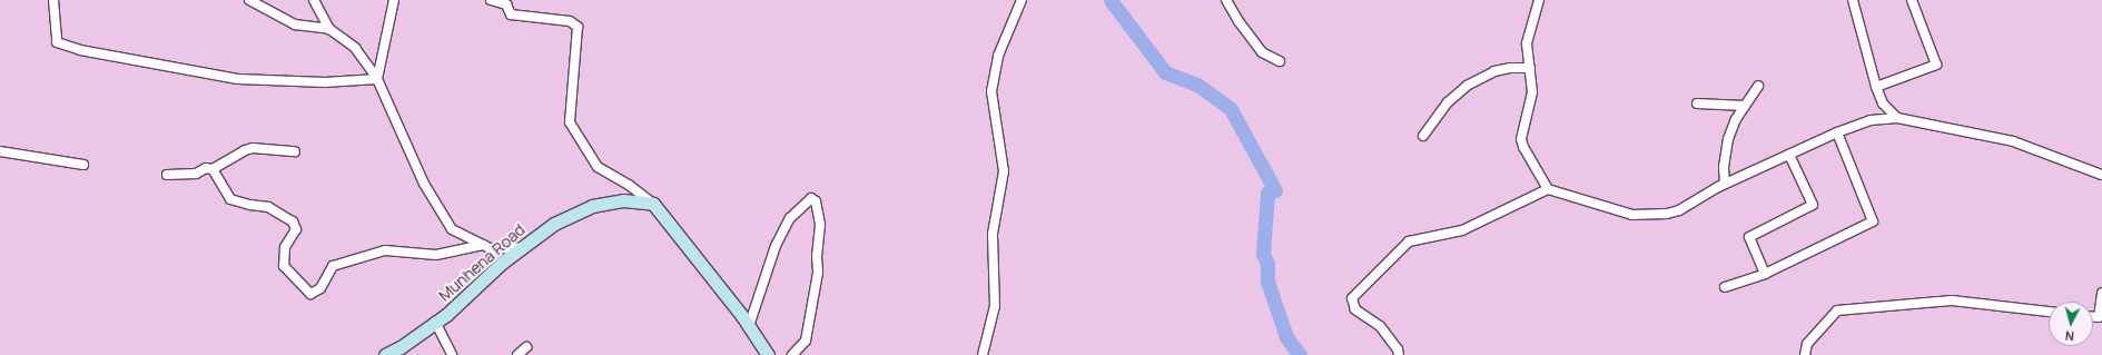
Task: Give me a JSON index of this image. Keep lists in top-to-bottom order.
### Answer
{
  "streets": {
    "street": ["Munhena Road"]
  },
  "north": "bottom"
}
